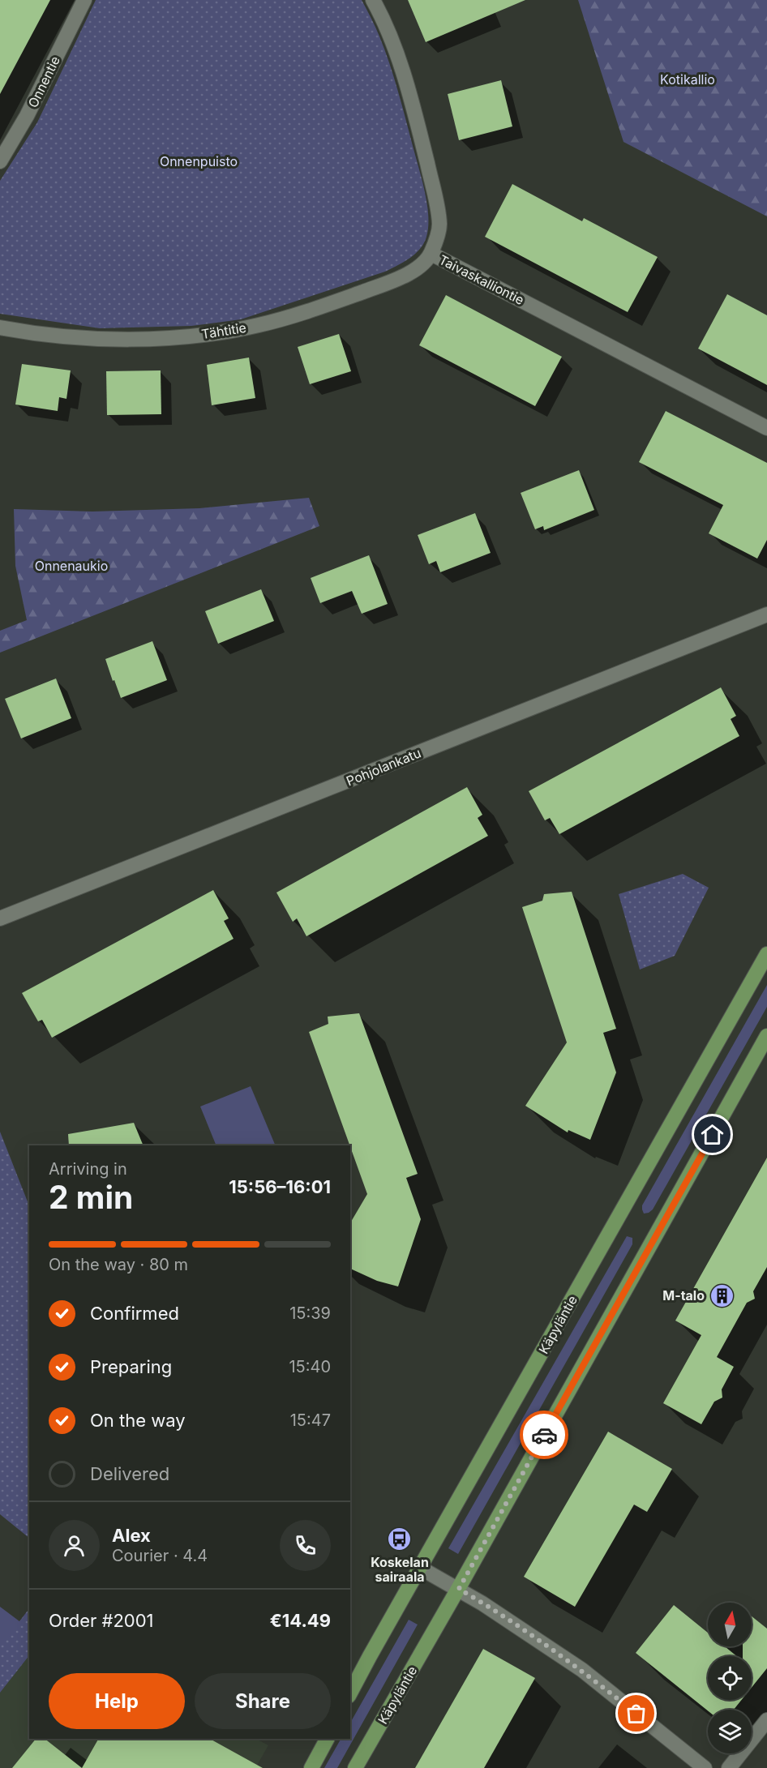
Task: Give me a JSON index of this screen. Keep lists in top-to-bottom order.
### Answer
{
  "streets": {
    "main road": ["Käpyläntie"],
    "street": [
      "Onnentie",
      "Taivaskalliontie",
      "Tähtitie",
      "Pohjolankatu"
    ]
  },
  "crossings": [
    ["Taivaskalliontie", "Tähtitie"]
  ],
  "parks": ["Kotikallio", "Onnenpuisto", "Onnenaukio"],
  "places": {
    "building": ["M-talo"],
    "bus stop": ["Koskelan sairaala"]
  },
  "north": "top",
  "page": {
    "heading": ["2 min", "Arriving in", "15:56–16:01"],
    "panel": [
      "Alex",
      "Courier · 4.4",
      "Order #2001",
      "€14.49"
    ],
    "bar": "On the way · 80 m",
    "list": [
      ["Confirmed", "15:39"],
      ["Preparing", "15:40"],
      ["On the way", "15:47"],
      "Delivered"
    ],
    "buttons": ["Help", "Share"]
  }
}
